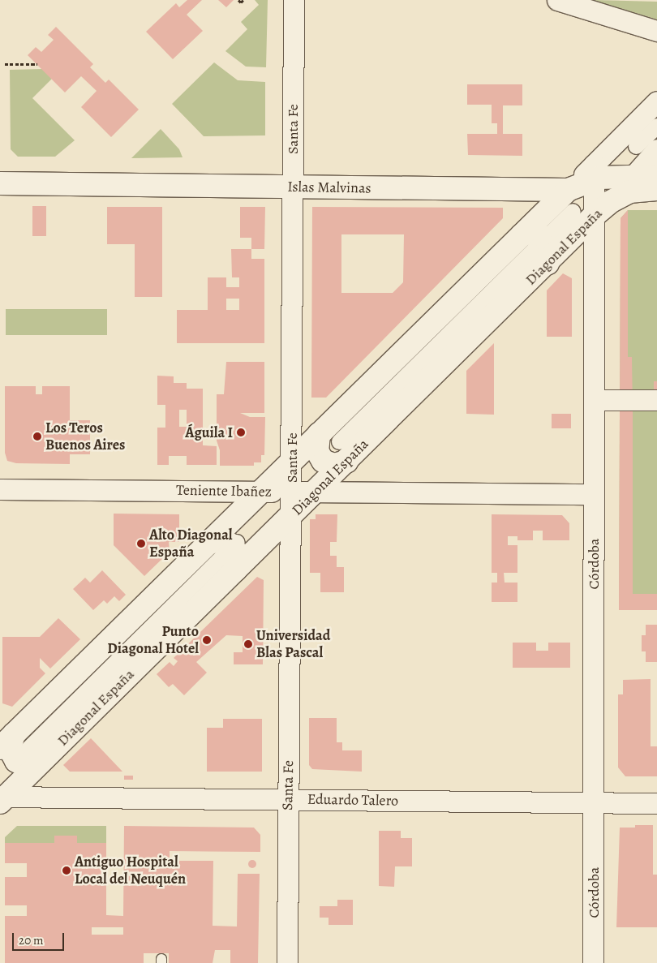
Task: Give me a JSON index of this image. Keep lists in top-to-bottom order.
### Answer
{
  "streets": {
    "main road": ["Islas Malvinas", "Diagonal España"],
    "street": [
      "Santa Fe",
      "Teniente Ibañez",
      "Córdoba",
      "Eduardo Talero"
    ]
  },
  "crossings": [
    ["Santa Fe", "Islas Malvinas"],
    ["Santa Fe", "Diagonal España"],
    ["Santa Fe", "Teniente Ibañez"],
    ["Santa Fe", "Eduardo Talero"],
    ["Islas Malvinas", "Diagonal España"],
    ["Islas Malvinas", "Córdoba"],
    ["Diagonal España", "Teniente Ibañez"],
    ["Diagonal España", "Córdoba"],
    ["Diagonal España", "Eduardo Talero"],
    ["Teniente Ibañez", "Córdoba"],
    ["Córdoba", "Eduardo Talero"]
  ],
  "places": [
    "Águila I",
    "Los Teros Buenos Aires",
    "Alto Diagonal España",
    "Punto Diagonal Hotel",
    "Universidad Blas Pascal",
    "Antiguo Hospital Local del Neuquén"
  ],
  "scale_bar": "20 m"
}
